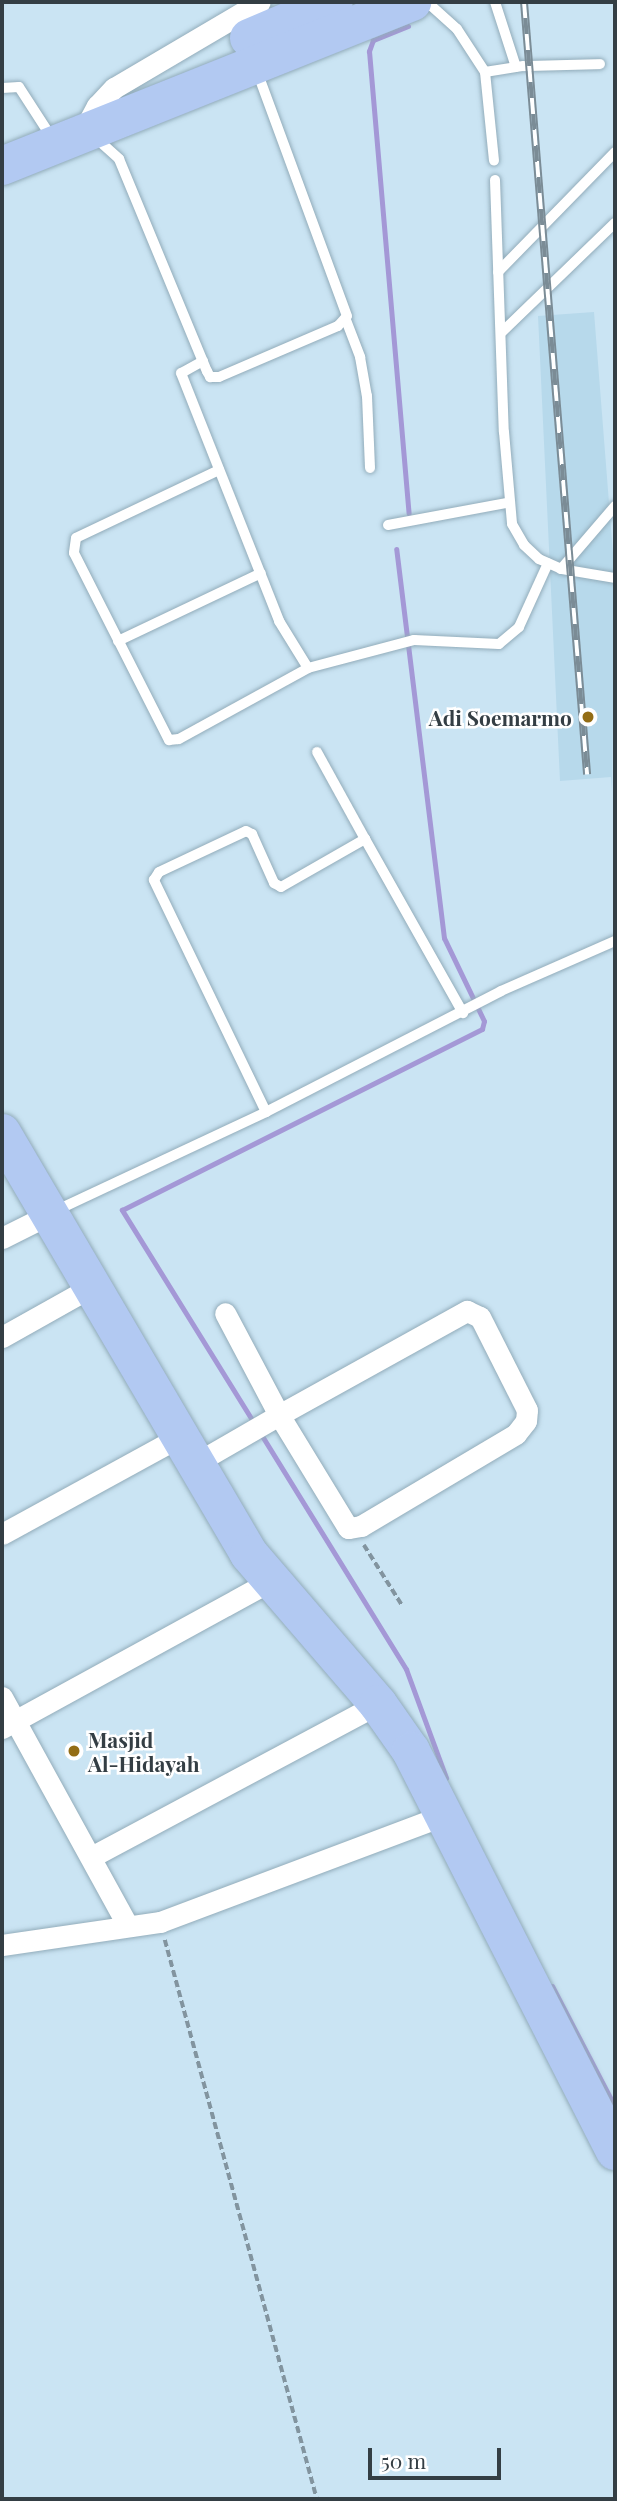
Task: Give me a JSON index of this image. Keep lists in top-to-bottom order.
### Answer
{
  "places": ["Adi Soemarmo", "Masjid Al-Hidayah"],
  "scale_bar": "50 m"
}
